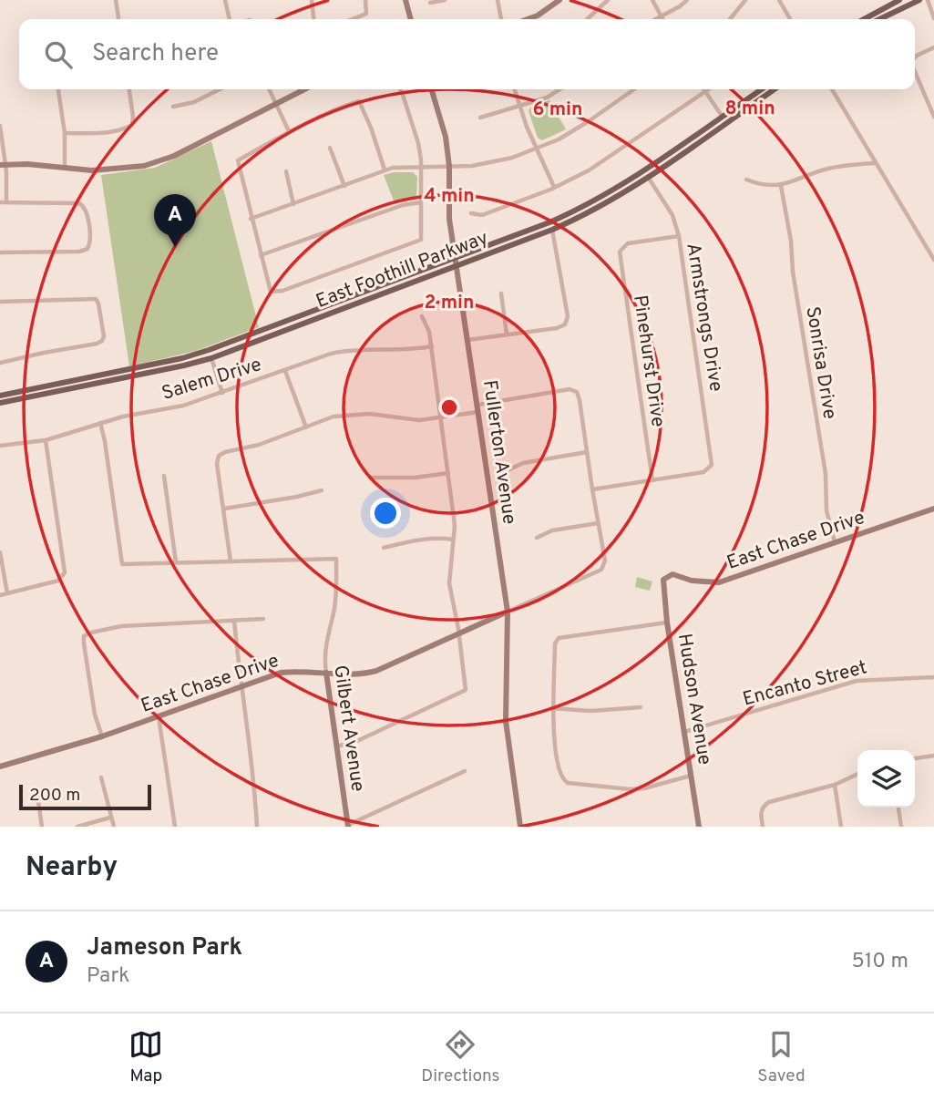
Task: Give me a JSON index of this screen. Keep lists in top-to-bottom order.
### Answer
{
  "streets": {
    "main road": ["East Foothill Parkway"],
    "street": [
      "Armstrongs Drive",
      "Pinehurst Drive",
      "Sonrisa Drive",
      "Salem Drive",
      "Fullerton Avenue",
      "East Chase Drive",
      "Encanto Street",
      "Hudson Avenue",
      "Gilbert Avenue"
    ]
  },
  "crossings": [
    ["East Foothill Parkway", "Armstrongs Drive"],
    ["East Foothill Parkway", "Fullerton Avenue"],
    ["Armstrongs Drive", "Pinehurst Drive"],
    ["Sonrisa Drive", "East Chase Drive"],
    ["Fullerton Avenue", "East Chase Drive"],
    ["East Chase Drive", "Hudson Avenue"],
    ["East Chase Drive", "Gilbert Avenue"],
    ["Encanto Street", "Hudson Avenue"]
  ],
  "scale_bar": "200 m",
  "page": {
    "search": "Search here",
    "pins": "A",
    "scale": "200 m",
    "heading": "Nearby",
    "list": [
      {
        "mark": "A",
        "name": "Jameson Park",
        "note": "Park",
        "value": "510 m"
      }
    ],
    "nav": ["Map", "Directions", "Saved"]
  },
  "rings": [
    "8 min",
    "6 min",
    "4 min",
    "2 min"
  ]
}
